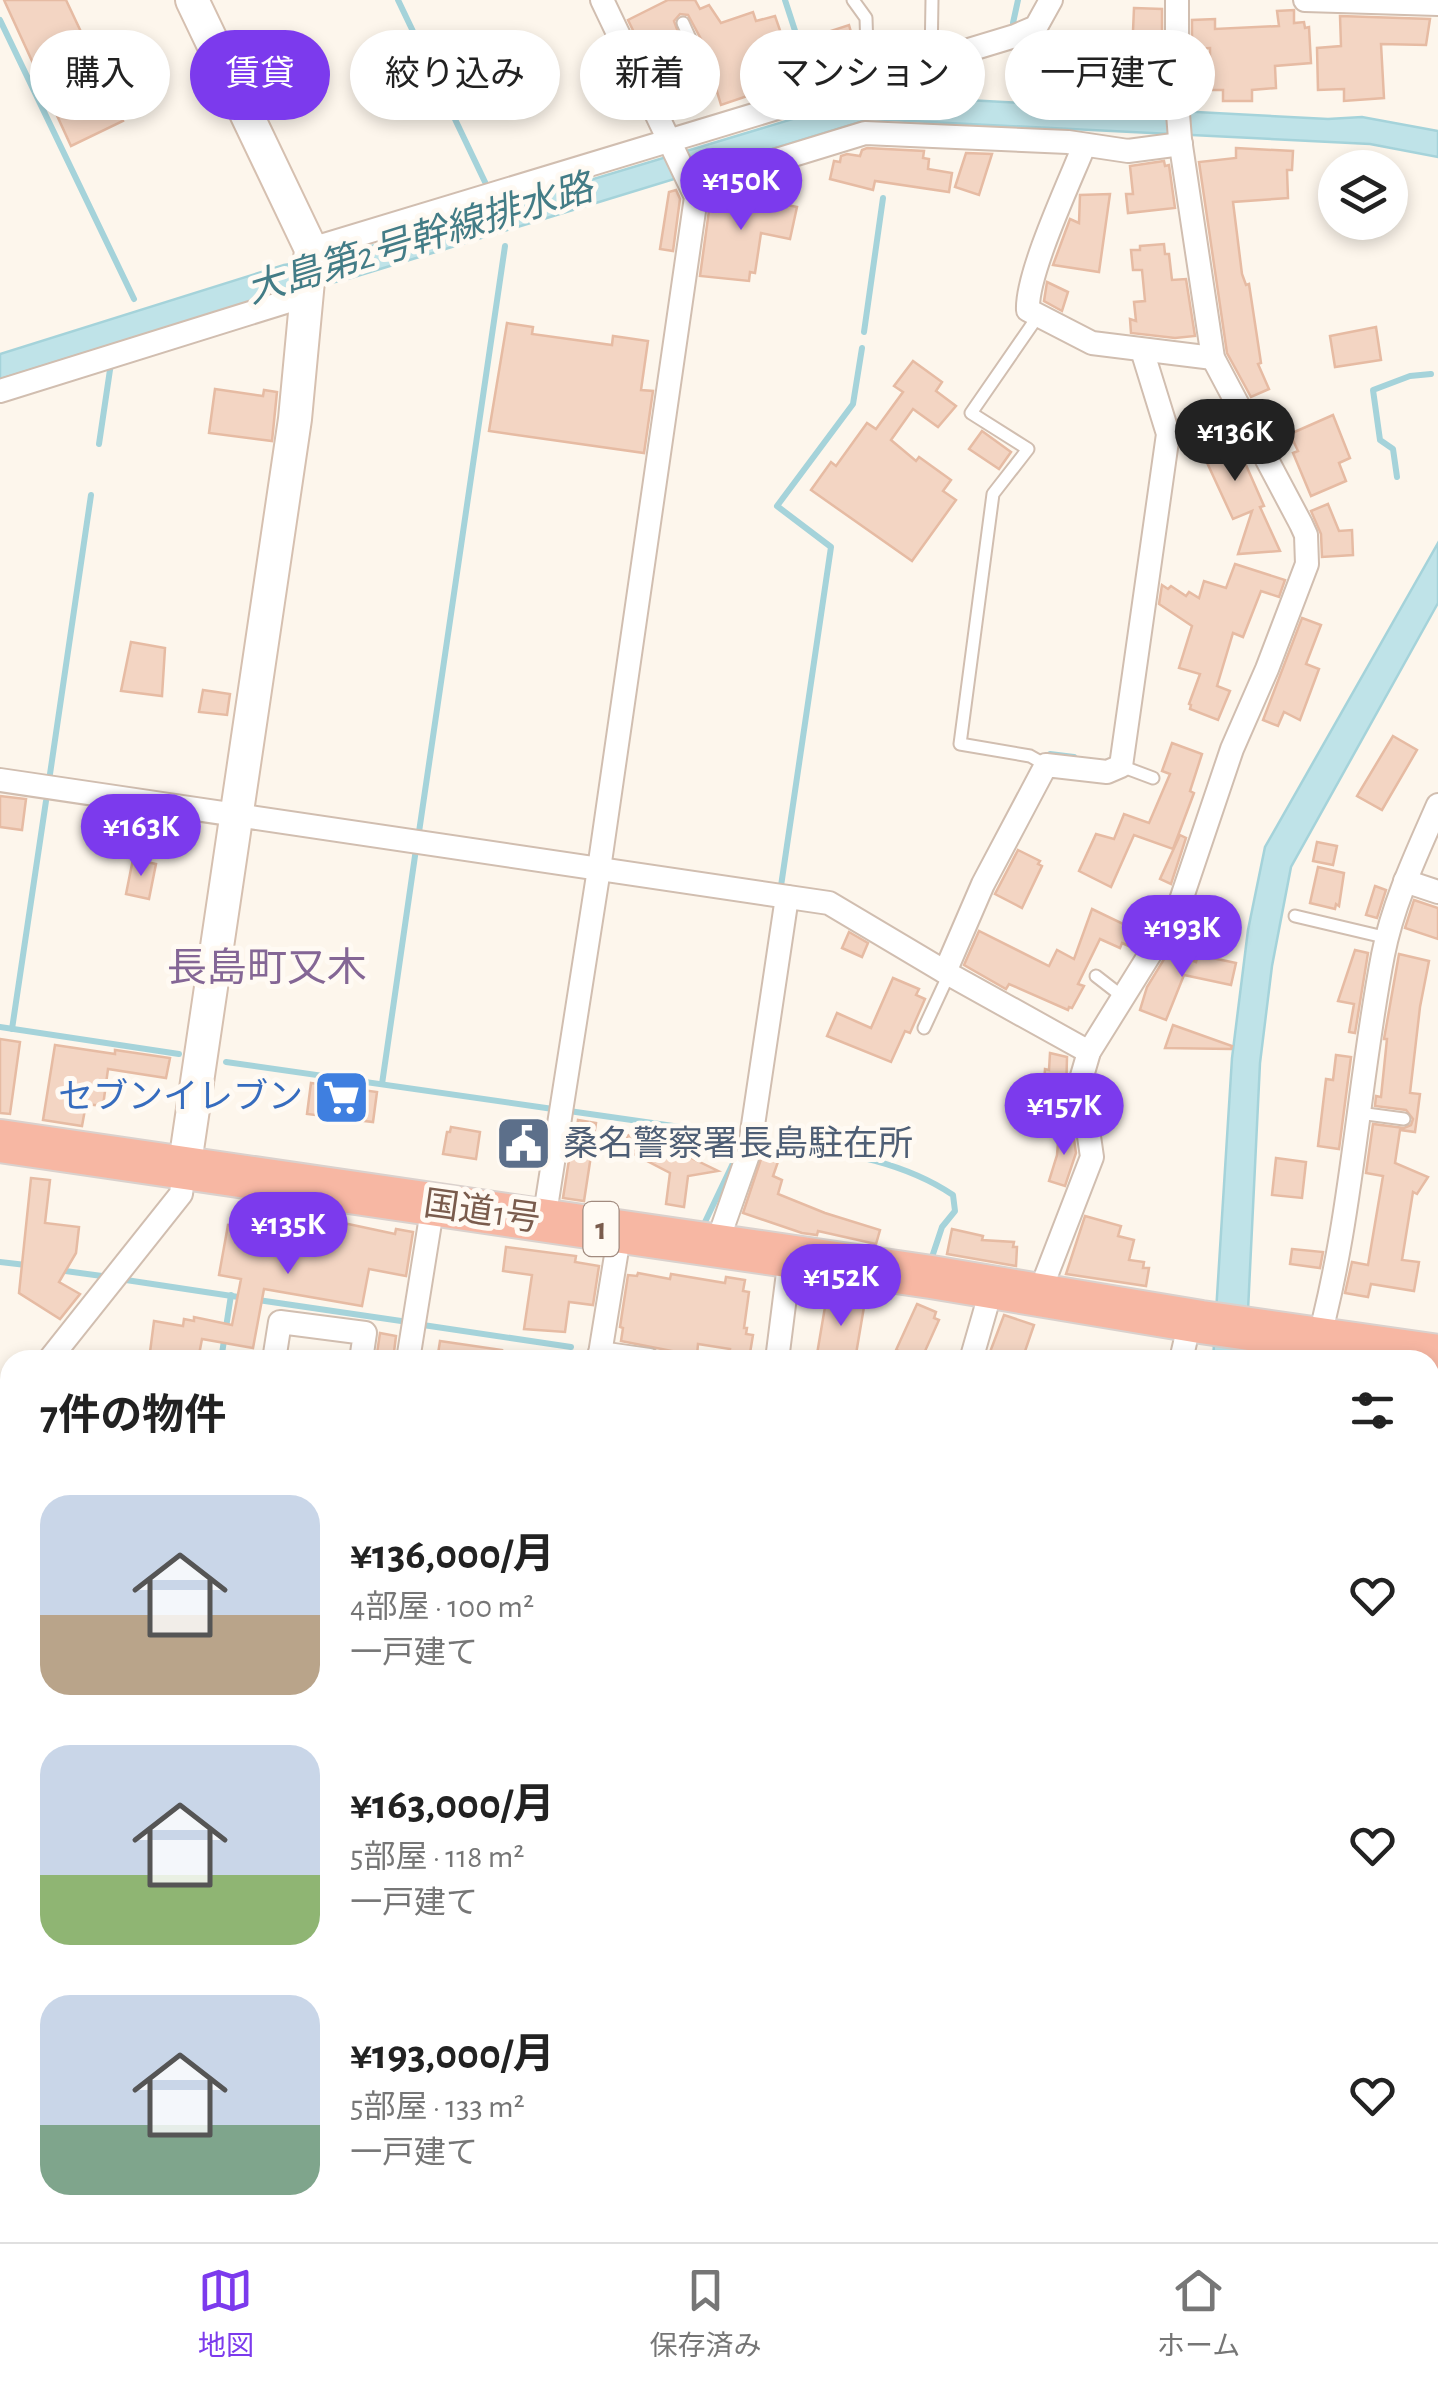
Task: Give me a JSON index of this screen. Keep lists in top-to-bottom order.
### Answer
{
  "streets": {
    "highway": ["国道1号", "1"]
  },
  "districts": ["長島町又木"],
  "water": ["大島第2号幹線排水路"],
  "places": {
    "supermarket": ["セブンイレブン"],
    "public building": ["桑名警察署長島駐在所"]
  },
  "page": {
    "chip": [
      "購入",
      "賃貸",
      "絞り込み",
      "新着",
      "マンション",
      "一戸建て"
    ],
    "price": [
      "¥150K",
      "¥136K",
      "¥163K",
      "¥193K",
      "¥157K",
      "¥135K",
      "¥152K"
    ],
    "heading": "7件の物件",
    "list": [
      {
        "name": "¥136,000/月",
        "note": "4部屋 · 100 m² · 一戸建て"
      },
      {
        "name": "¥163,000/月",
        "note": "5部屋 · 118 m² · 一戸建て"
      },
      {
        "name": "¥193,000/月",
        "note": "5部屋 · 133 m² · 一戸建て"
      }
    ],
    "tabs": ["地図", "保存済み", "ホーム"]
  }
}
